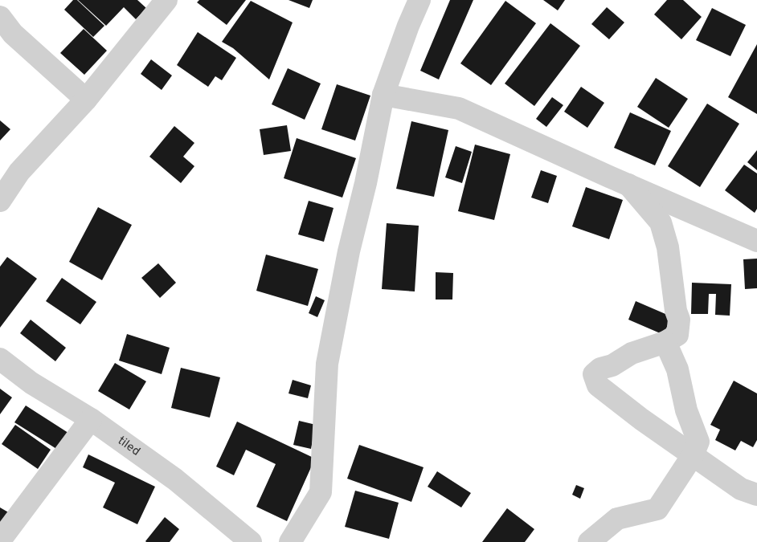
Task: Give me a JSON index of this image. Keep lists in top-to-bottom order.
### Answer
{
  "streets": {
    "street": ["tiled"]
  }
}
